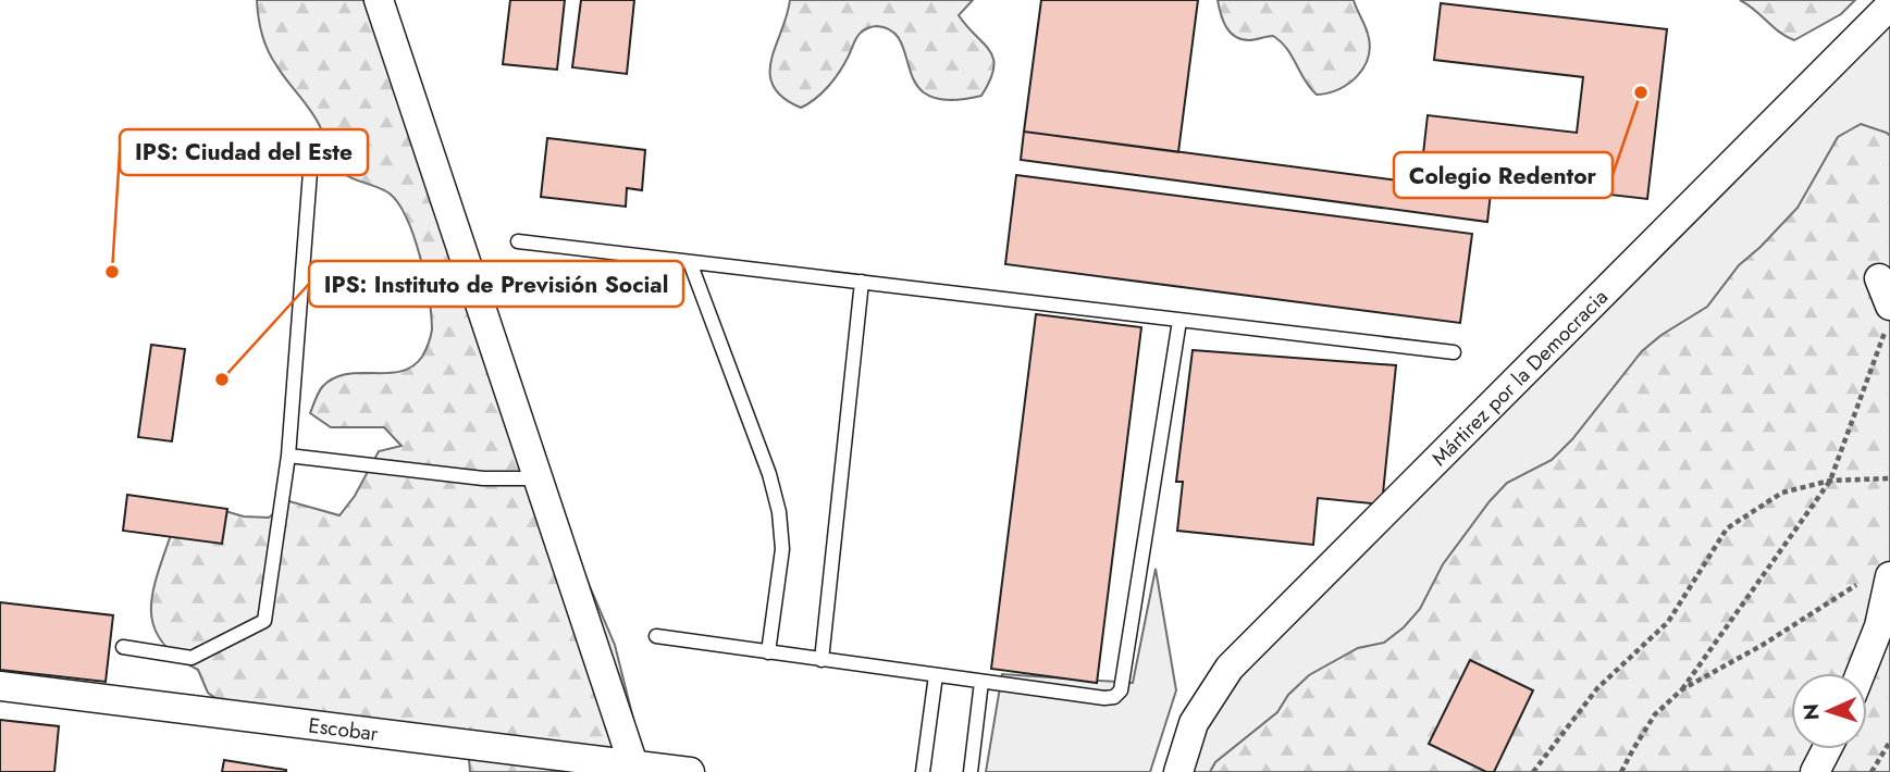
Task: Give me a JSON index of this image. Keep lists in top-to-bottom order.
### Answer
{
  "streets": {
    "street": ["Mártirez por la Democracia", "Escobar"]
  },
  "places": ["Colegio Redentor", "IPS: Ciudad del Este", "IPS: Instituto de Previsión Social"],
  "north": "left"
}
